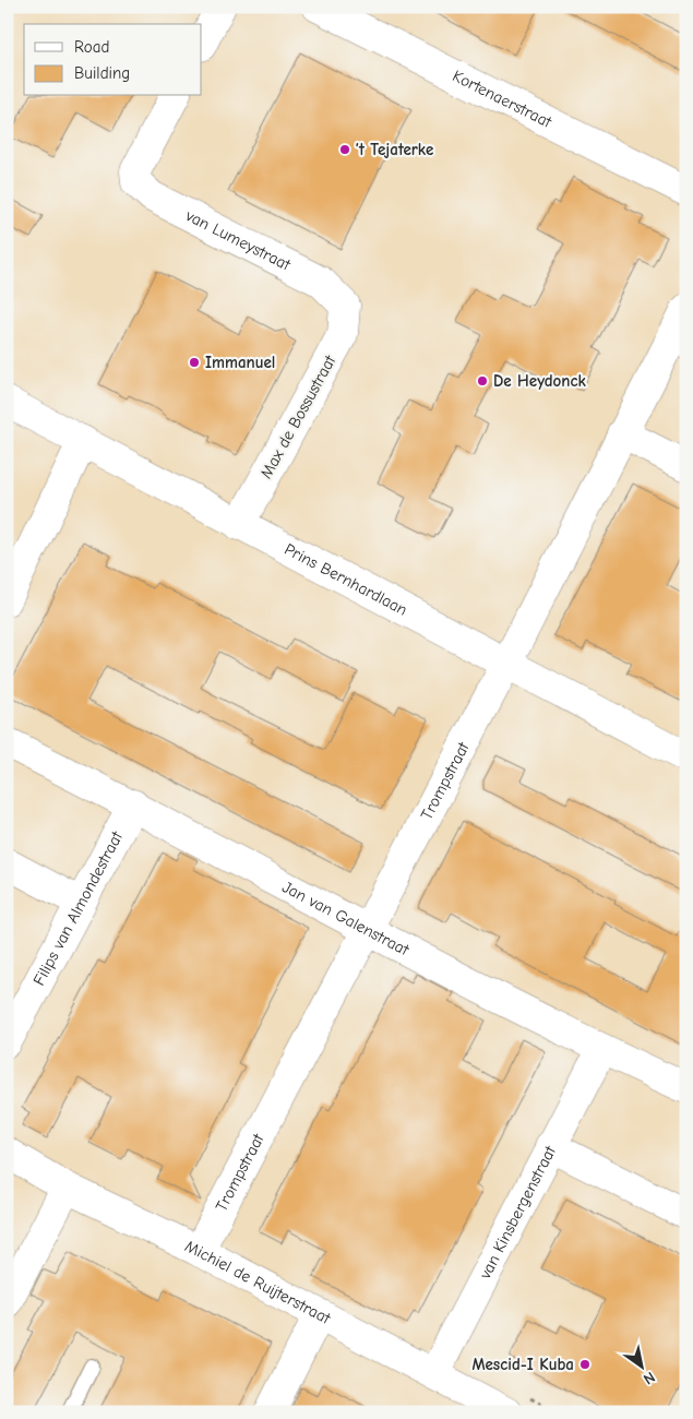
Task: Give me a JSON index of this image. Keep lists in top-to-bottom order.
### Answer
{
  "streets": {
    "street": [
      "Kortenaerstraat",
      "van Lumeystraat",
      "Max de Bossustraat",
      "Prins Bernhardlaan",
      "Trompstraat",
      "Filips van Almondestraat",
      "Jan van Galenstraat",
      "van Kinsbergenstraat",
      "Michiel de Ruijterstraat"
    ]
  },
  "crossings": [
    ["van Lumeystraat", "Max de Bossustraat"],
    ["Max de Bossustraat", "Prins Bernhardlaan"],
    ["Prins Bernhardlaan", "Trompstraat"],
    ["Trompstraat", "Jan van Galenstraat"],
    ["Trompstraat", "Michiel de Ruijterstraat"],
    ["Filips van Almondestraat", "Jan van Galenstraat"],
    ["Jan van Galenstraat", "van Kinsbergenstraat"],
    ["van Kinsbergenstraat", "Michiel de Ruijterstraat"]
  ],
  "places": [
    "’t Tejaterke",
    "Immanuel",
    "De Heydonck",
    "Mescid-I Kuba"
  ],
  "legend": ["Road", "Building"],
  "north": "bottom right"
}
